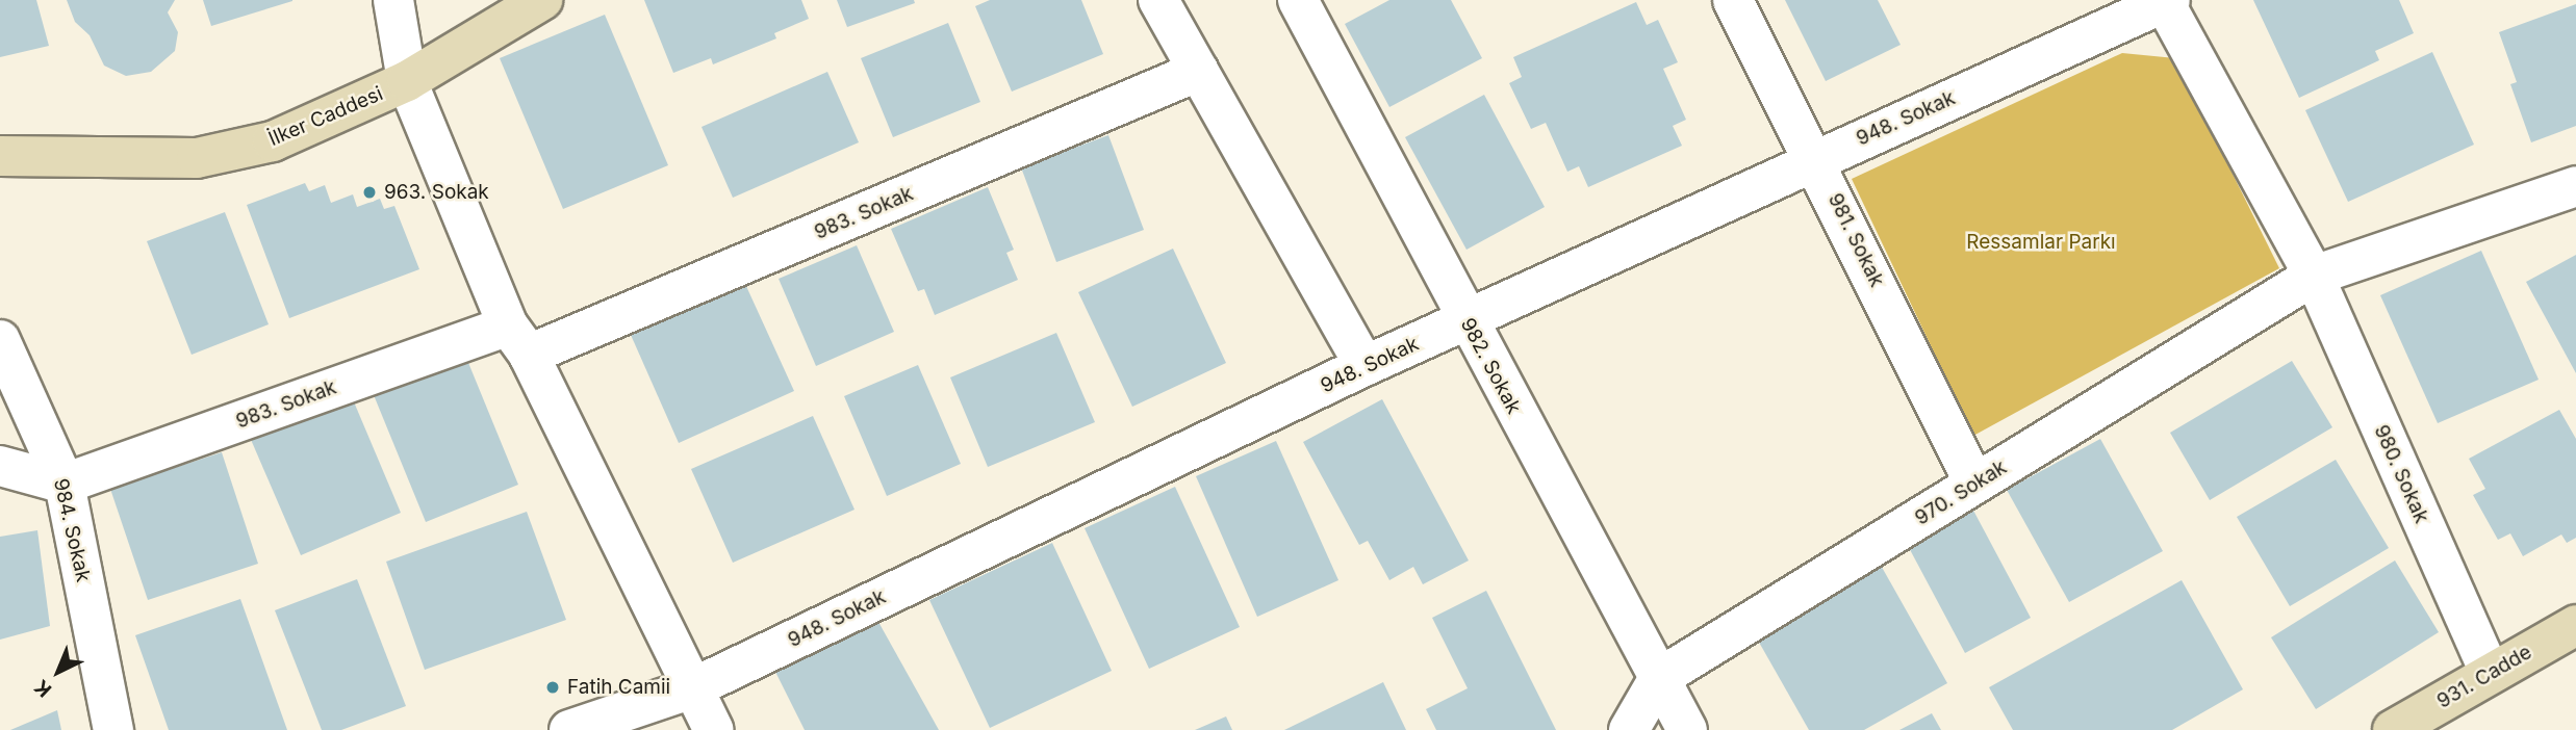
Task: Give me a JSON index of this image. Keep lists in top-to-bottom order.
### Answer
{
  "streets": {
    "main road": ["İlker Caddesi", "931. Cadde"],
    "street": [
      "948. Sokak",
      "983. Sokak",
      "981. Sokak",
      "982. Sokak",
      "980. Sokak",
      "970. Sokak",
      "984. Sokak"
    ]
  },
  "crossings": [
    ["948. Sokak", "981. Sokak"],
    ["948. Sokak", "982. Sokak"],
    ["948. Sokak", "980. Sokak"],
    ["983. Sokak", "984. Sokak"],
    ["981. Sokak", "970. Sokak"],
    ["982. Sokak", "970. Sokak"],
    ["980. Sokak", "970. Sokak"],
    ["980. Sokak", "931. Cadde"]
  ],
  "parks": ["Ressamlar Parkı"],
  "places": ["963. Sokak", "Fatih Camii"],
  "north": "bottom left"
}
